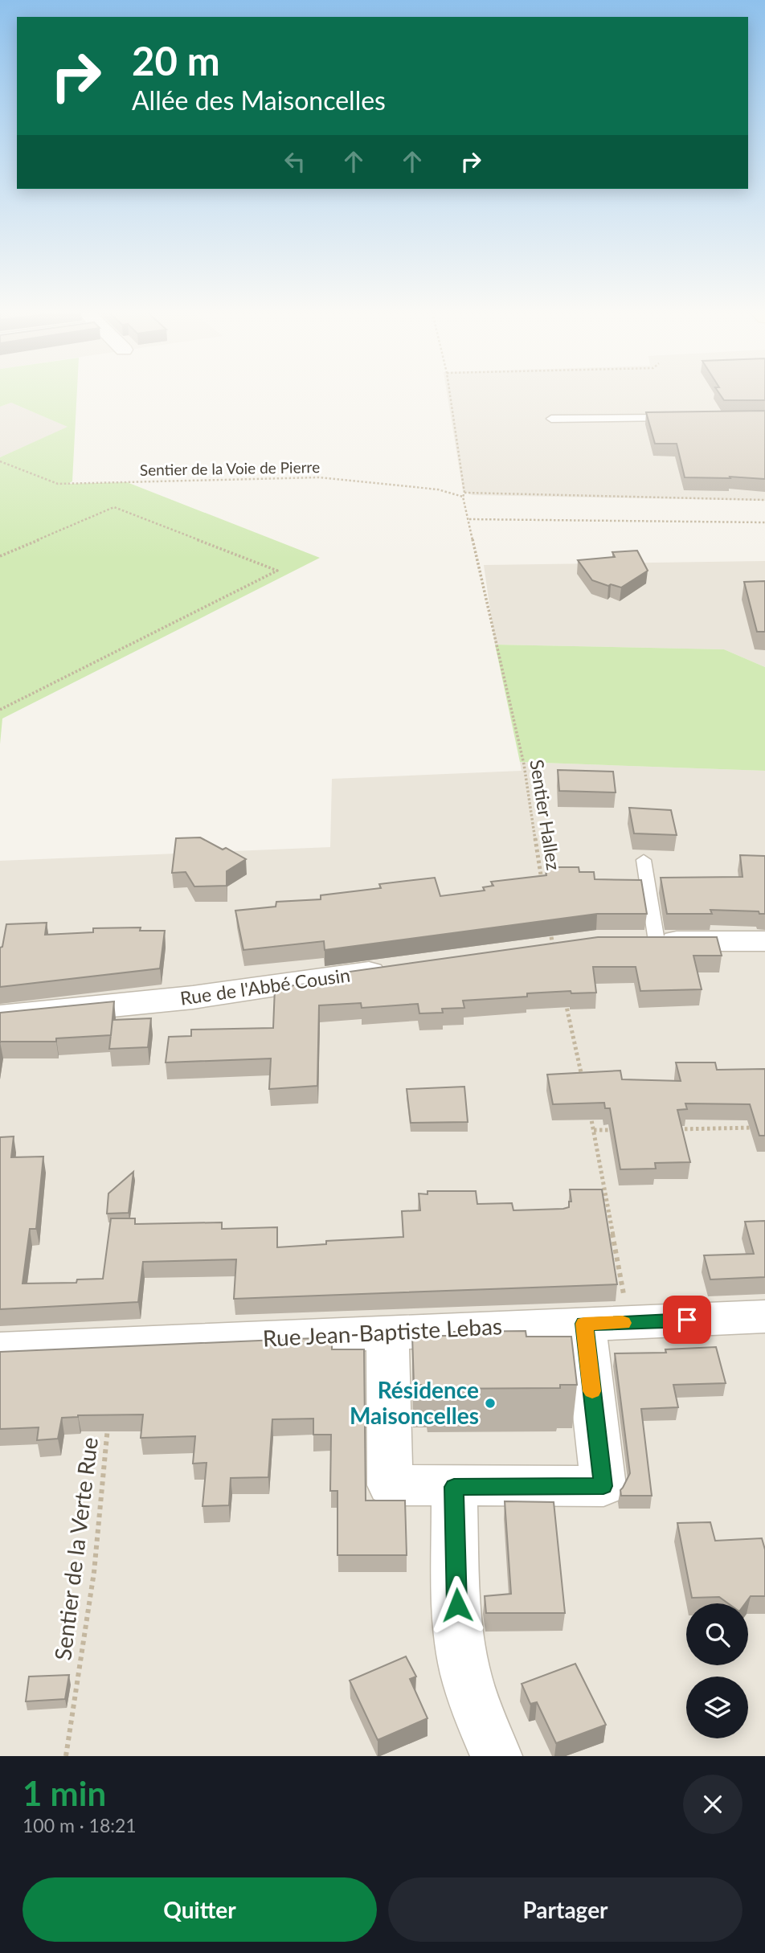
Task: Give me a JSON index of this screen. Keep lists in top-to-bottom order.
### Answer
{
  "streets": {
    "street": ["Rue de l'Abbé Cousin", "Rue Jean-Baptiste Lebas"],
    "path": ["Sentier de la Voie de Pierre", "Sentier Hallez", "Sentier de la Verte Rue"]
  },
  "crossings": [
    ["Sentier de la Voie de Pierre", "Sentier Hallez"]
  ],
  "places": ["Résidence Maisoncelles"],
  "page": {
    "turn": ["20 m", "Allée des Maisoncelles"],
    "heading": ["1 min", "100 m · 18:21"],
    "buttons": ["Quitter", "Partager"]
  }
}
